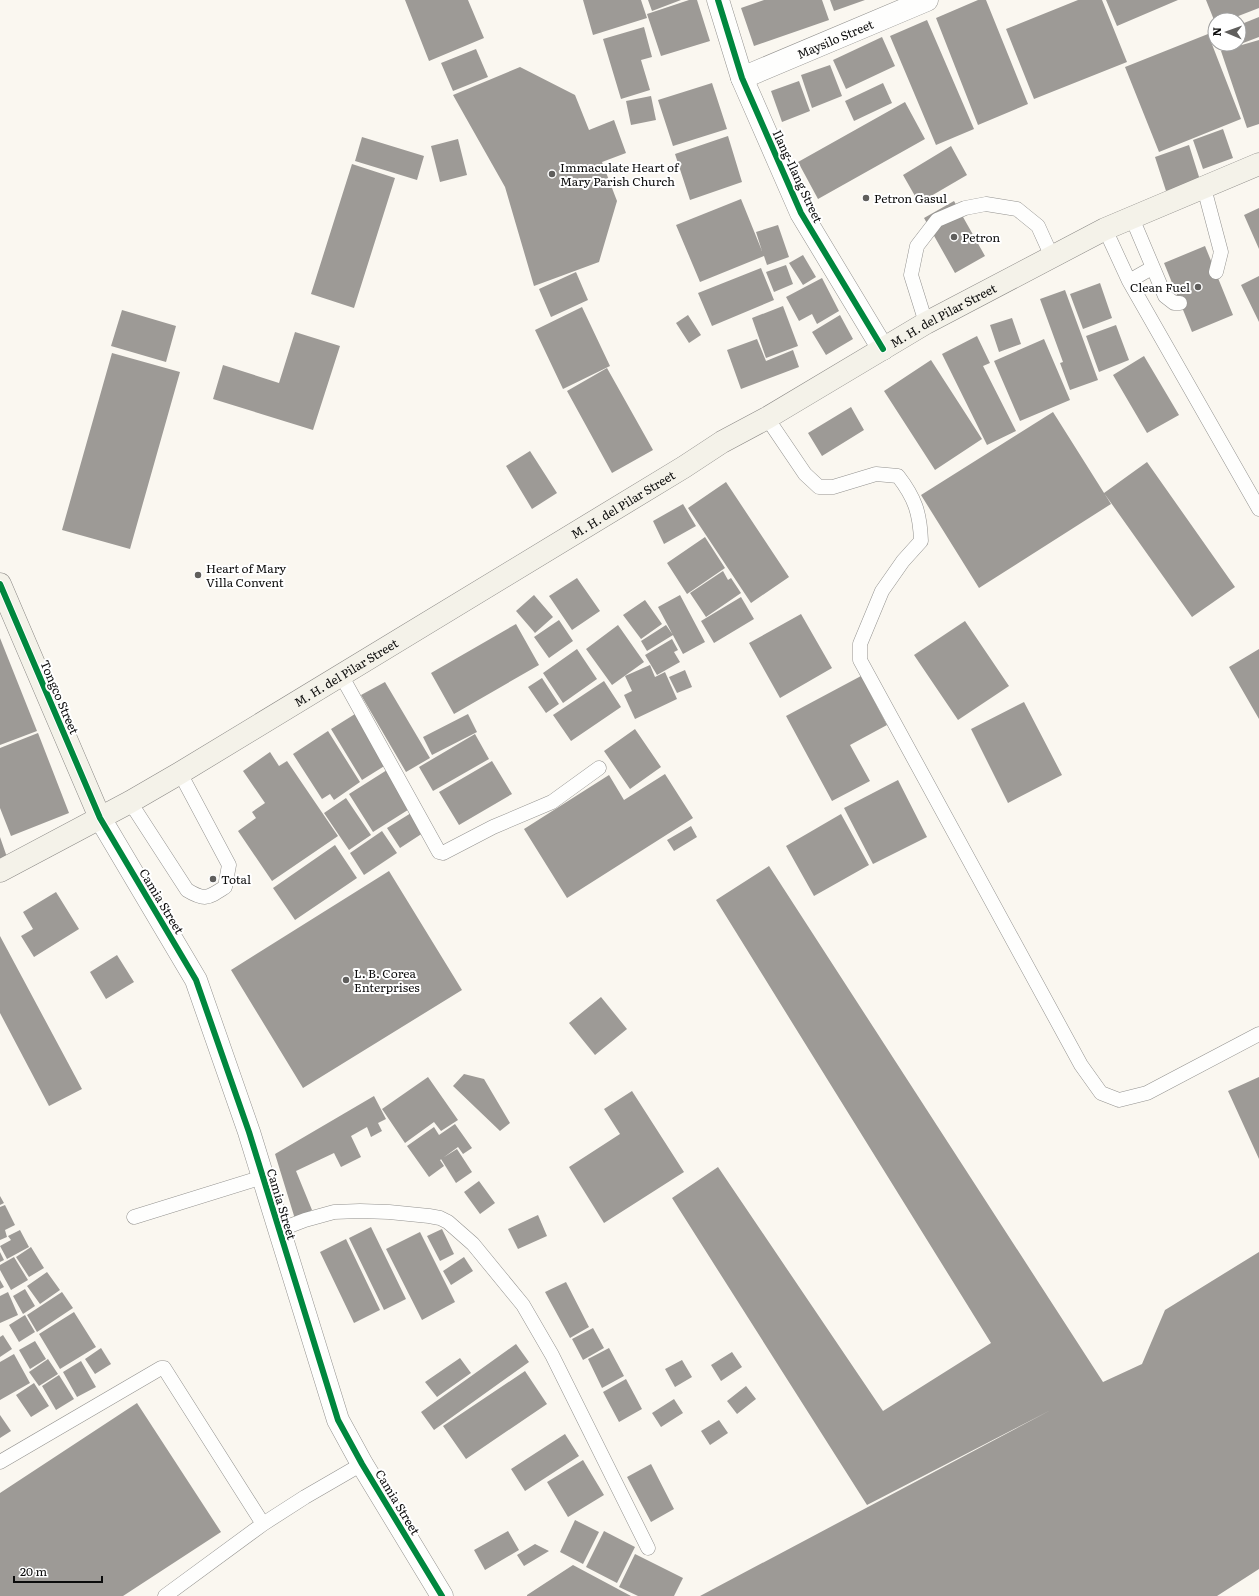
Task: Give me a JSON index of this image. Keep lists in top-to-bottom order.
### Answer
{
  "streets": {
    "main road": ["M. H. del Pilar Street", "Tongco Street"],
    "street": ["Maysilo Street", "Ilang-Ilang Street", "Camia Street"]
  },
  "crossings": [
    ["Maysilo Street", "Ilang-Ilang Street"],
    ["Ilang-Ilang Street", "M. H. del Pilar Street"],
    ["M. H. del Pilar Street", "Tongco Street"],
    ["M. H. del Pilar Street", "Camia Street"],
    ["Tongco Street", "Camia Street"]
  ],
  "places": [
    "Immaculate Heart of Mary Parish Church",
    "Petron Gasul",
    "Petron",
    "Clean Fuel",
    "Heart of Mary Villa Convent",
    "Total",
    "L. B. Corea Enterprises"
  ],
  "scale_bar": "20 m",
  "north": "left"
}
